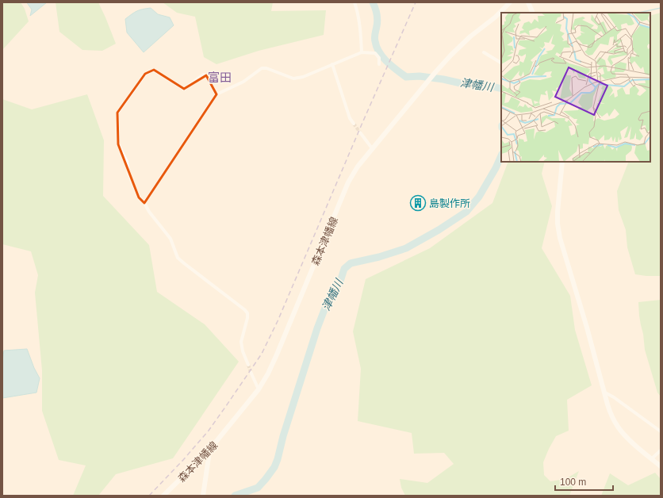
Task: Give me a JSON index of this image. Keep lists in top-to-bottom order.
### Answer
{
  "streets": {
    "main road": ["森本津幡線"]
  },
  "districts": ["富田"],
  "water": ["津幡川"],
  "places": {
    "building": ["島製作所"]
  },
  "scale_bar": "100 m"
}
